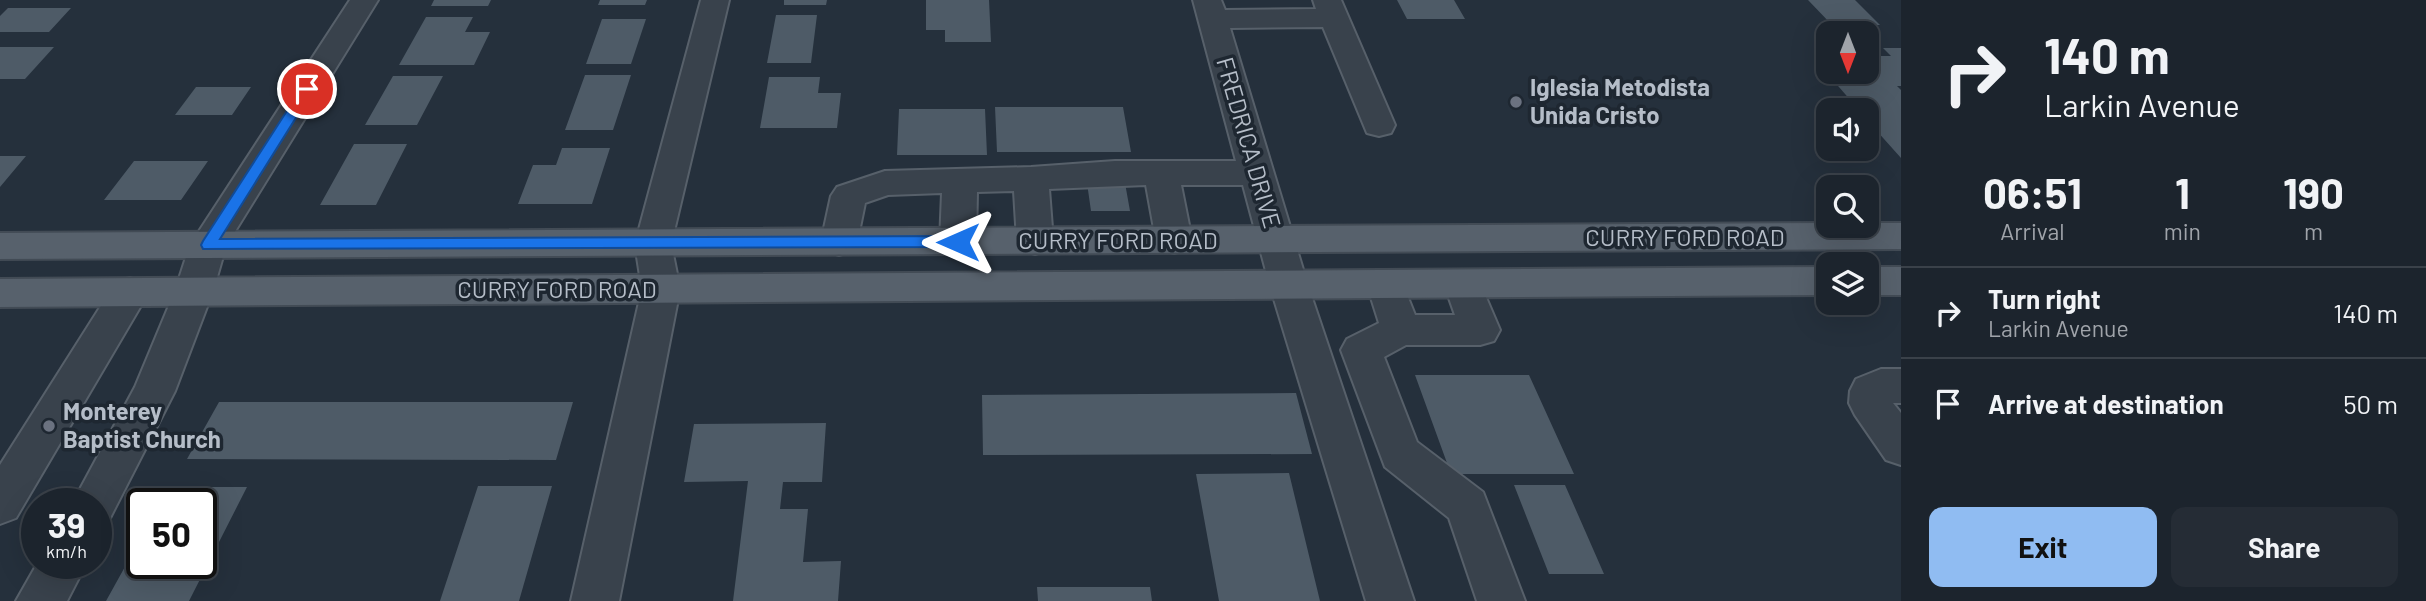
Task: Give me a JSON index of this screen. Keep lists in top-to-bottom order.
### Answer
{
  "streets": {
    "main road": ["CURRY FORD ROAD"],
    "street": ["FREDRICA DRIVE"]
  },
  "crossings": [
    ["FREDRICA DRIVE", "CURRY FORD ROAD"]
  ],
  "places": ["Iglesia Metodista Unida Cristo", "Monterey Baptist Church"],
  "north": "bottom",
  "page": {
    "turn": ["140 m", "Larkin Avenue"],
    "eta": [
      "06:51",
      "Arrival",
      "1",
      "min",
      "190",
      "m"
    ],
    "list": [
      {
        "name": "Turn right",
        "note": "Larkin Avenue",
        "value": "140 m"
      },
      {
        "name": "Arrive at destination",
        "value": "50 m"
      }
    ],
    "speed": "39 km/h",
    "limit": "50",
    "buttons": ["Exit", "Share"]
  }
}
